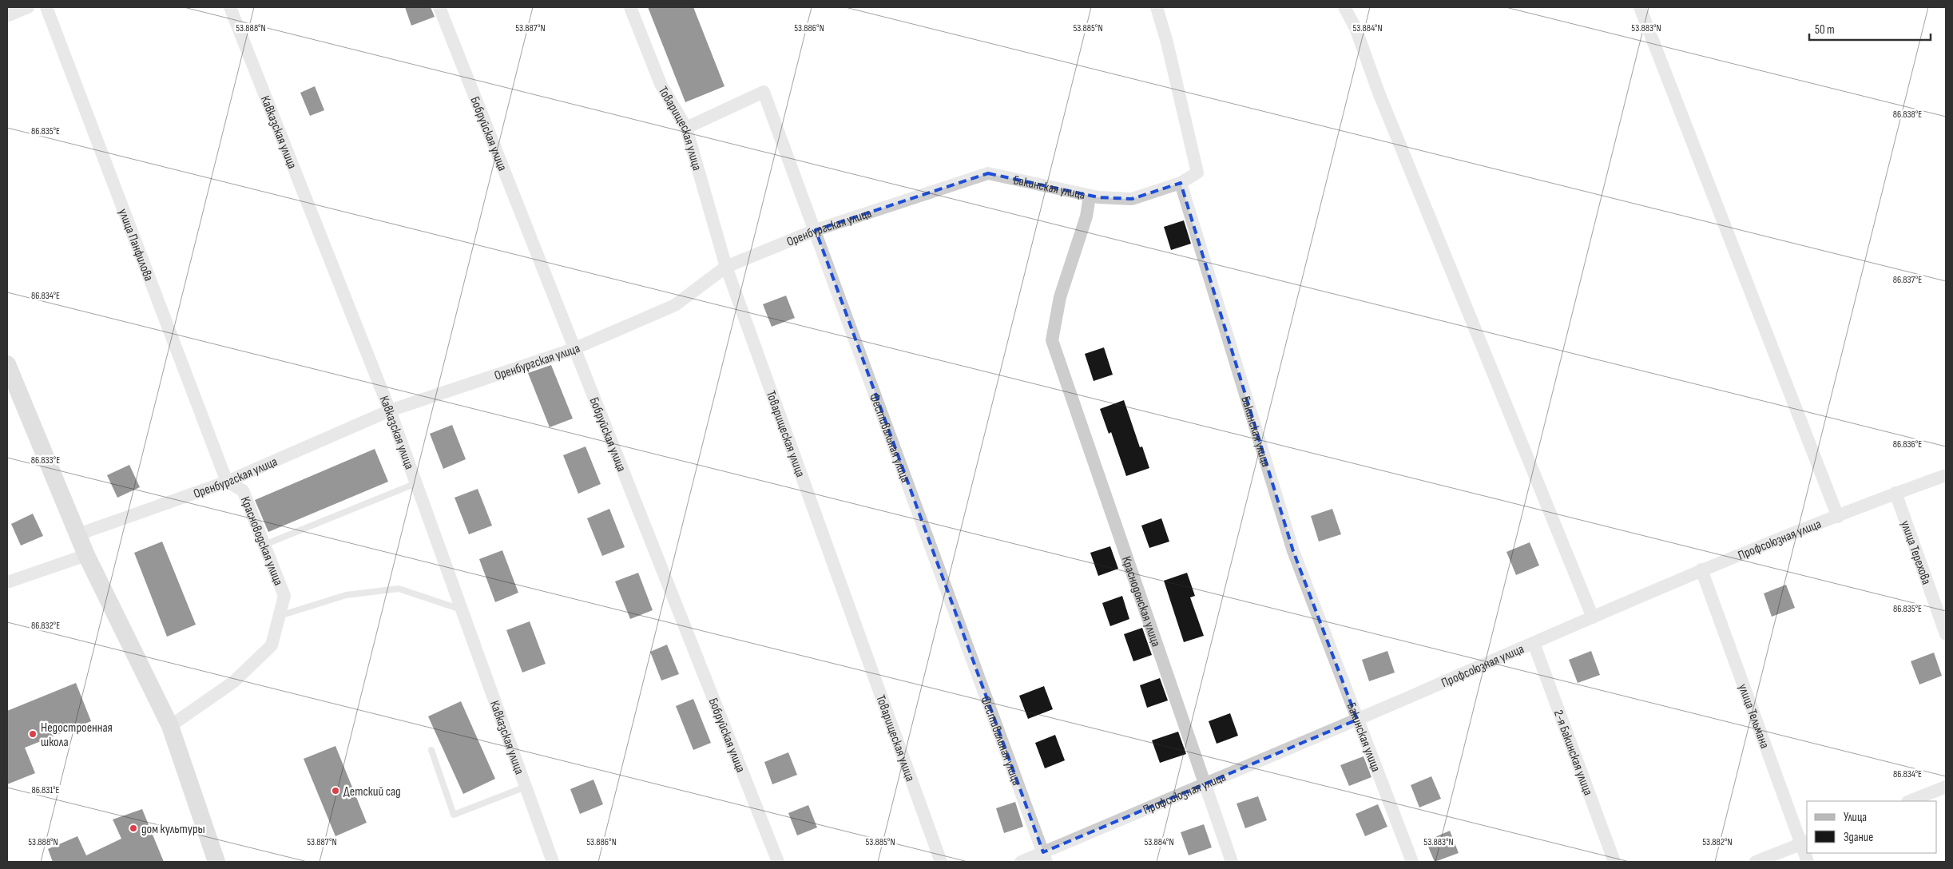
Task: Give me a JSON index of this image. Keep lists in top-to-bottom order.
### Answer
{
  "streets": {
    "street": [
      "Товарищеская улица",
      "Кавказская улица",
      "Бобруйская улица",
      "Бакинская улица",
      "Оренбургская улица",
      "улица Панфилова",
      "Фестивальная улица",
      "Профсоюзная улица",
      "Красноводская улица",
      "улица Терехова",
      "Краснодонская улица",
      "улица Тельмана",
      "2-я Бакинская улица"
    ]
  },
  "crossings": [
    ["Товарищеская улица", "Оренбургская улица"],
    ["Товарищеская улица", "Фестивальная улица"],
    ["Кавказская улица", "Оренбургская улица"],
    ["Бобруйская улица", "Оренбургская улица"],
    ["Бакинская улица", "Оренбургская улица"],
    ["Бакинская улица", "Профсоюзная улица"],
    ["Бакинская улица", "Краснодонская улица"],
    ["Оренбургская улица", "улица Панфилова"],
    ["Оренбургская улица", "Фестивальная улица"],
    ["Оренбургская улица", "Красноводская улица"],
    ["улица Панфилова", "Красноводская улица"],
    ["Фестивальная улица", "Профсоюзная улица"],
    ["Профсоюзная улица", "улица Терехова"],
    ["Профсоюзная улица", "Краснодонская улица"],
    ["Профсоюзная улица", "улица Тельмана"],
    ["Профсоюзная улица", "2-я Бакинская улица"]
  ],
  "places": ["Недостроенная школа", "Детский сад", "дом культуры"],
  "legend": ["Улица", "Здание"],
  "scale_bar": "50 m",
  "coordinates": [
    "53.888°N",
    "53.887°N",
    "53.886°N",
    "53.885°N",
    "53.884°N",
    "53.883°N",
    "86.838°E",
    "86.835°E",
    "86.837°E",
    "86.834°E",
    "86.836°E",
    "86.833°E",
    "86.832°E",
    "86.831°E",
    "53.882°N"
  ]
}
